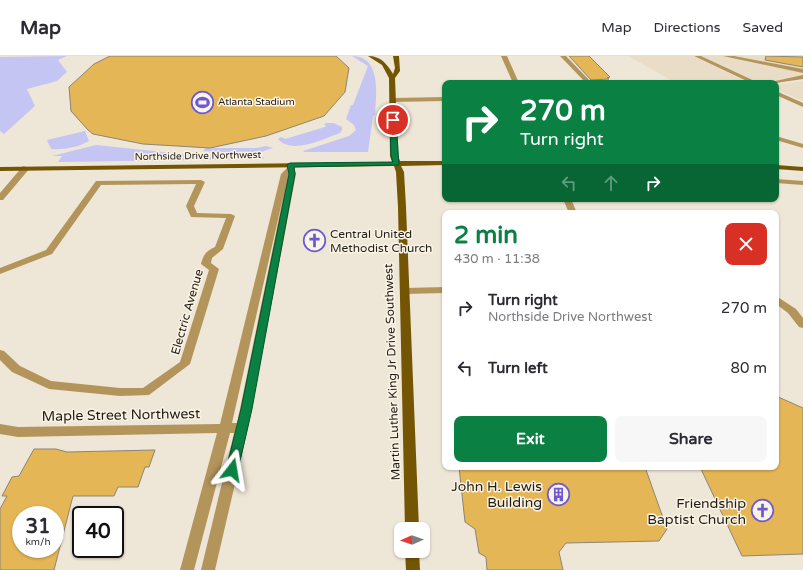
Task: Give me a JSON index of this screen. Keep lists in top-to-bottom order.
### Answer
{
  "streets": {
    "main road": ["Northside Drive Northwest", "Martin Luther King Jr Drive Southwest"],
    "street": ["Electric Avenue", "Maple Street Northwest"]
  },
  "crossings": [
    ["Northside Drive Northwest", "Martin Luther King Jr Drive Southwest"]
  ],
  "places": {
    "sports": ["Atlanta Stadium"],
    "church": ["Central United Methodist Church", "Friendship Baptist Church"],
    "building": ["John H. Lewis Building"]
  },
  "north": "left",
  "page": {
    "header": "Map",
    "nav": ["Map", "Directions", "Saved"],
    "turn": ["270 m", "Turn right"],
    "heading": ["2 min", "430 m · 11:38"],
    "list": [
      {
        "name": "Turn right",
        "note": "Northside Drive Northwest",
        "value": "270 m"
      },
      {
        "name": "Turn left",
        "value": "80 m"
      }
    ],
    "buttons": ["Exit", "Share"],
    "speed": "31 km/h",
    "limit": "40"
  }
}
